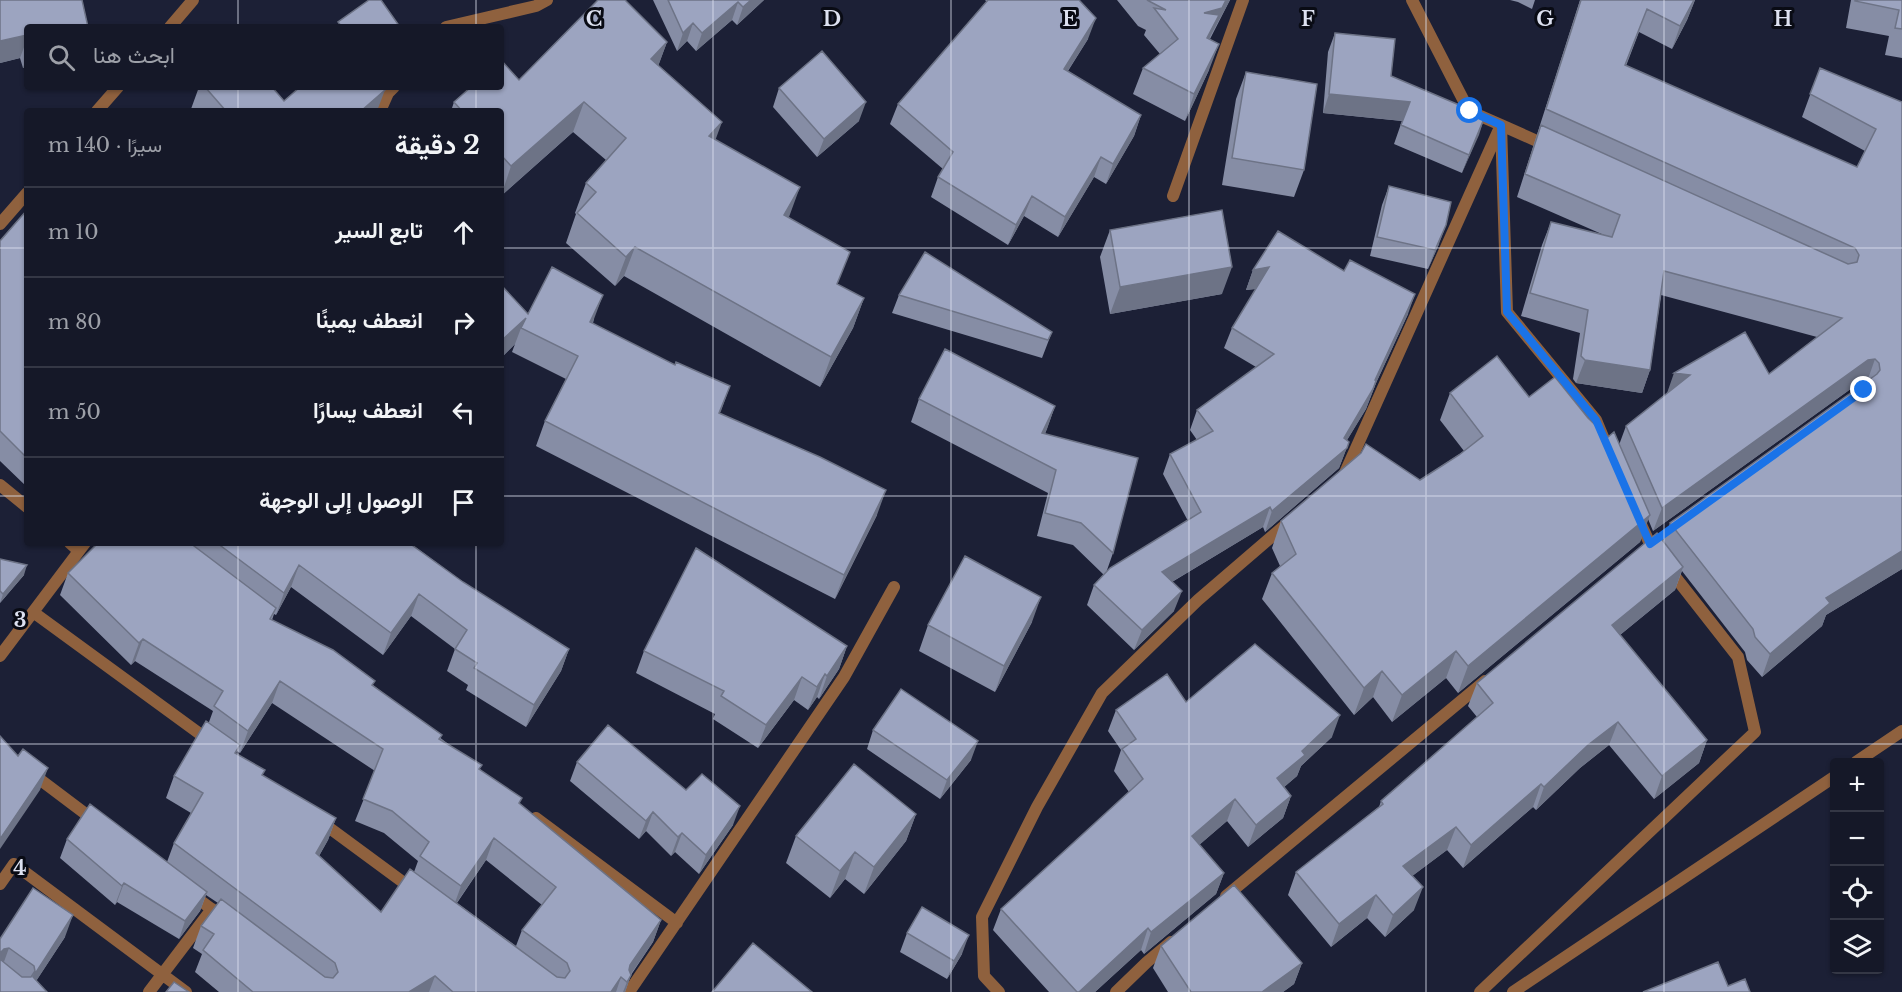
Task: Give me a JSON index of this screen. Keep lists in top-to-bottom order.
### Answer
{
  "page": {
    "search": "ابحث هنا",
    "heading": ["2 دقيقة", "سيرًا · 140 m"],
    "list": [
      ["تابع السير", "10 m"],
      ["انعطف يمينًا", "80 m"],
      ["انعطف يسارًا", "50 m"],
      "الوصول إلى الوجهة"
    ],
    "map_buttons": ["+", "−"]
  },
  "grid": {
    "columns": [
      "C",
      "D",
      "E",
      "F",
      "G",
      "H"
    ],
    "rows": ["3", "4"]
  }
}
